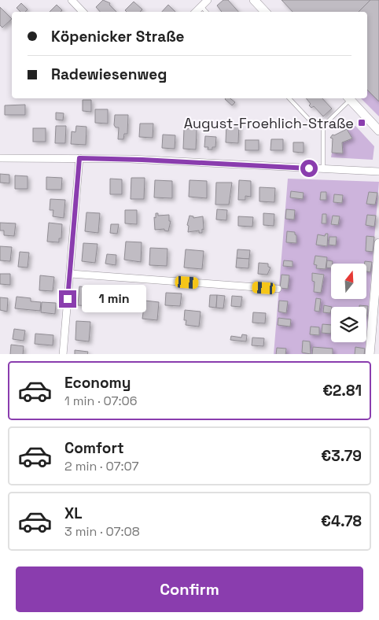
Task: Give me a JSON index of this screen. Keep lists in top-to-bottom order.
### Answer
{
  "places": {
    "transit": ["August-Froehlich-Straße"]
  },
  "north": "top",
  "page": {
    "banner": ["Köpenicker Straße", "Radewiesenweg"],
    "bubble": "1 min",
    "list": [
      {
        "name": "Economy",
        "note": "1 min · 07:06",
        "value": "€2.81"
      },
      {
        "name": "Comfort",
        "note": "2 min · 07:07",
        "value": "€3.79"
      },
      {
        "name": "XL",
        "note": "3 min · 07:08",
        "value": "€4.78"
      }
    ],
    "buttons": "Confirm"
  }
}
